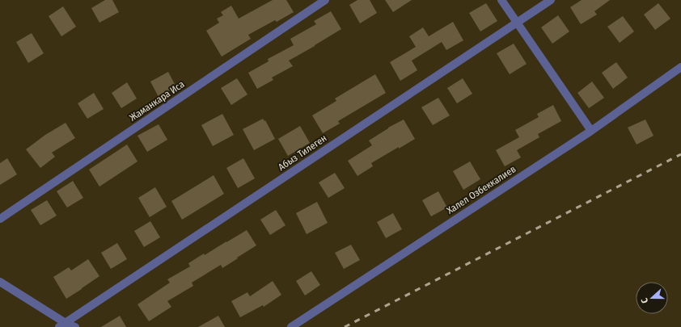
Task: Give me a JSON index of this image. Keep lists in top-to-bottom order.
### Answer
{
  "streets": {
    "street": ["Жаманкара Иса", "Абыз Тилеген", "Халел Озбеккалиев"]
  },
  "north": "left"
}
